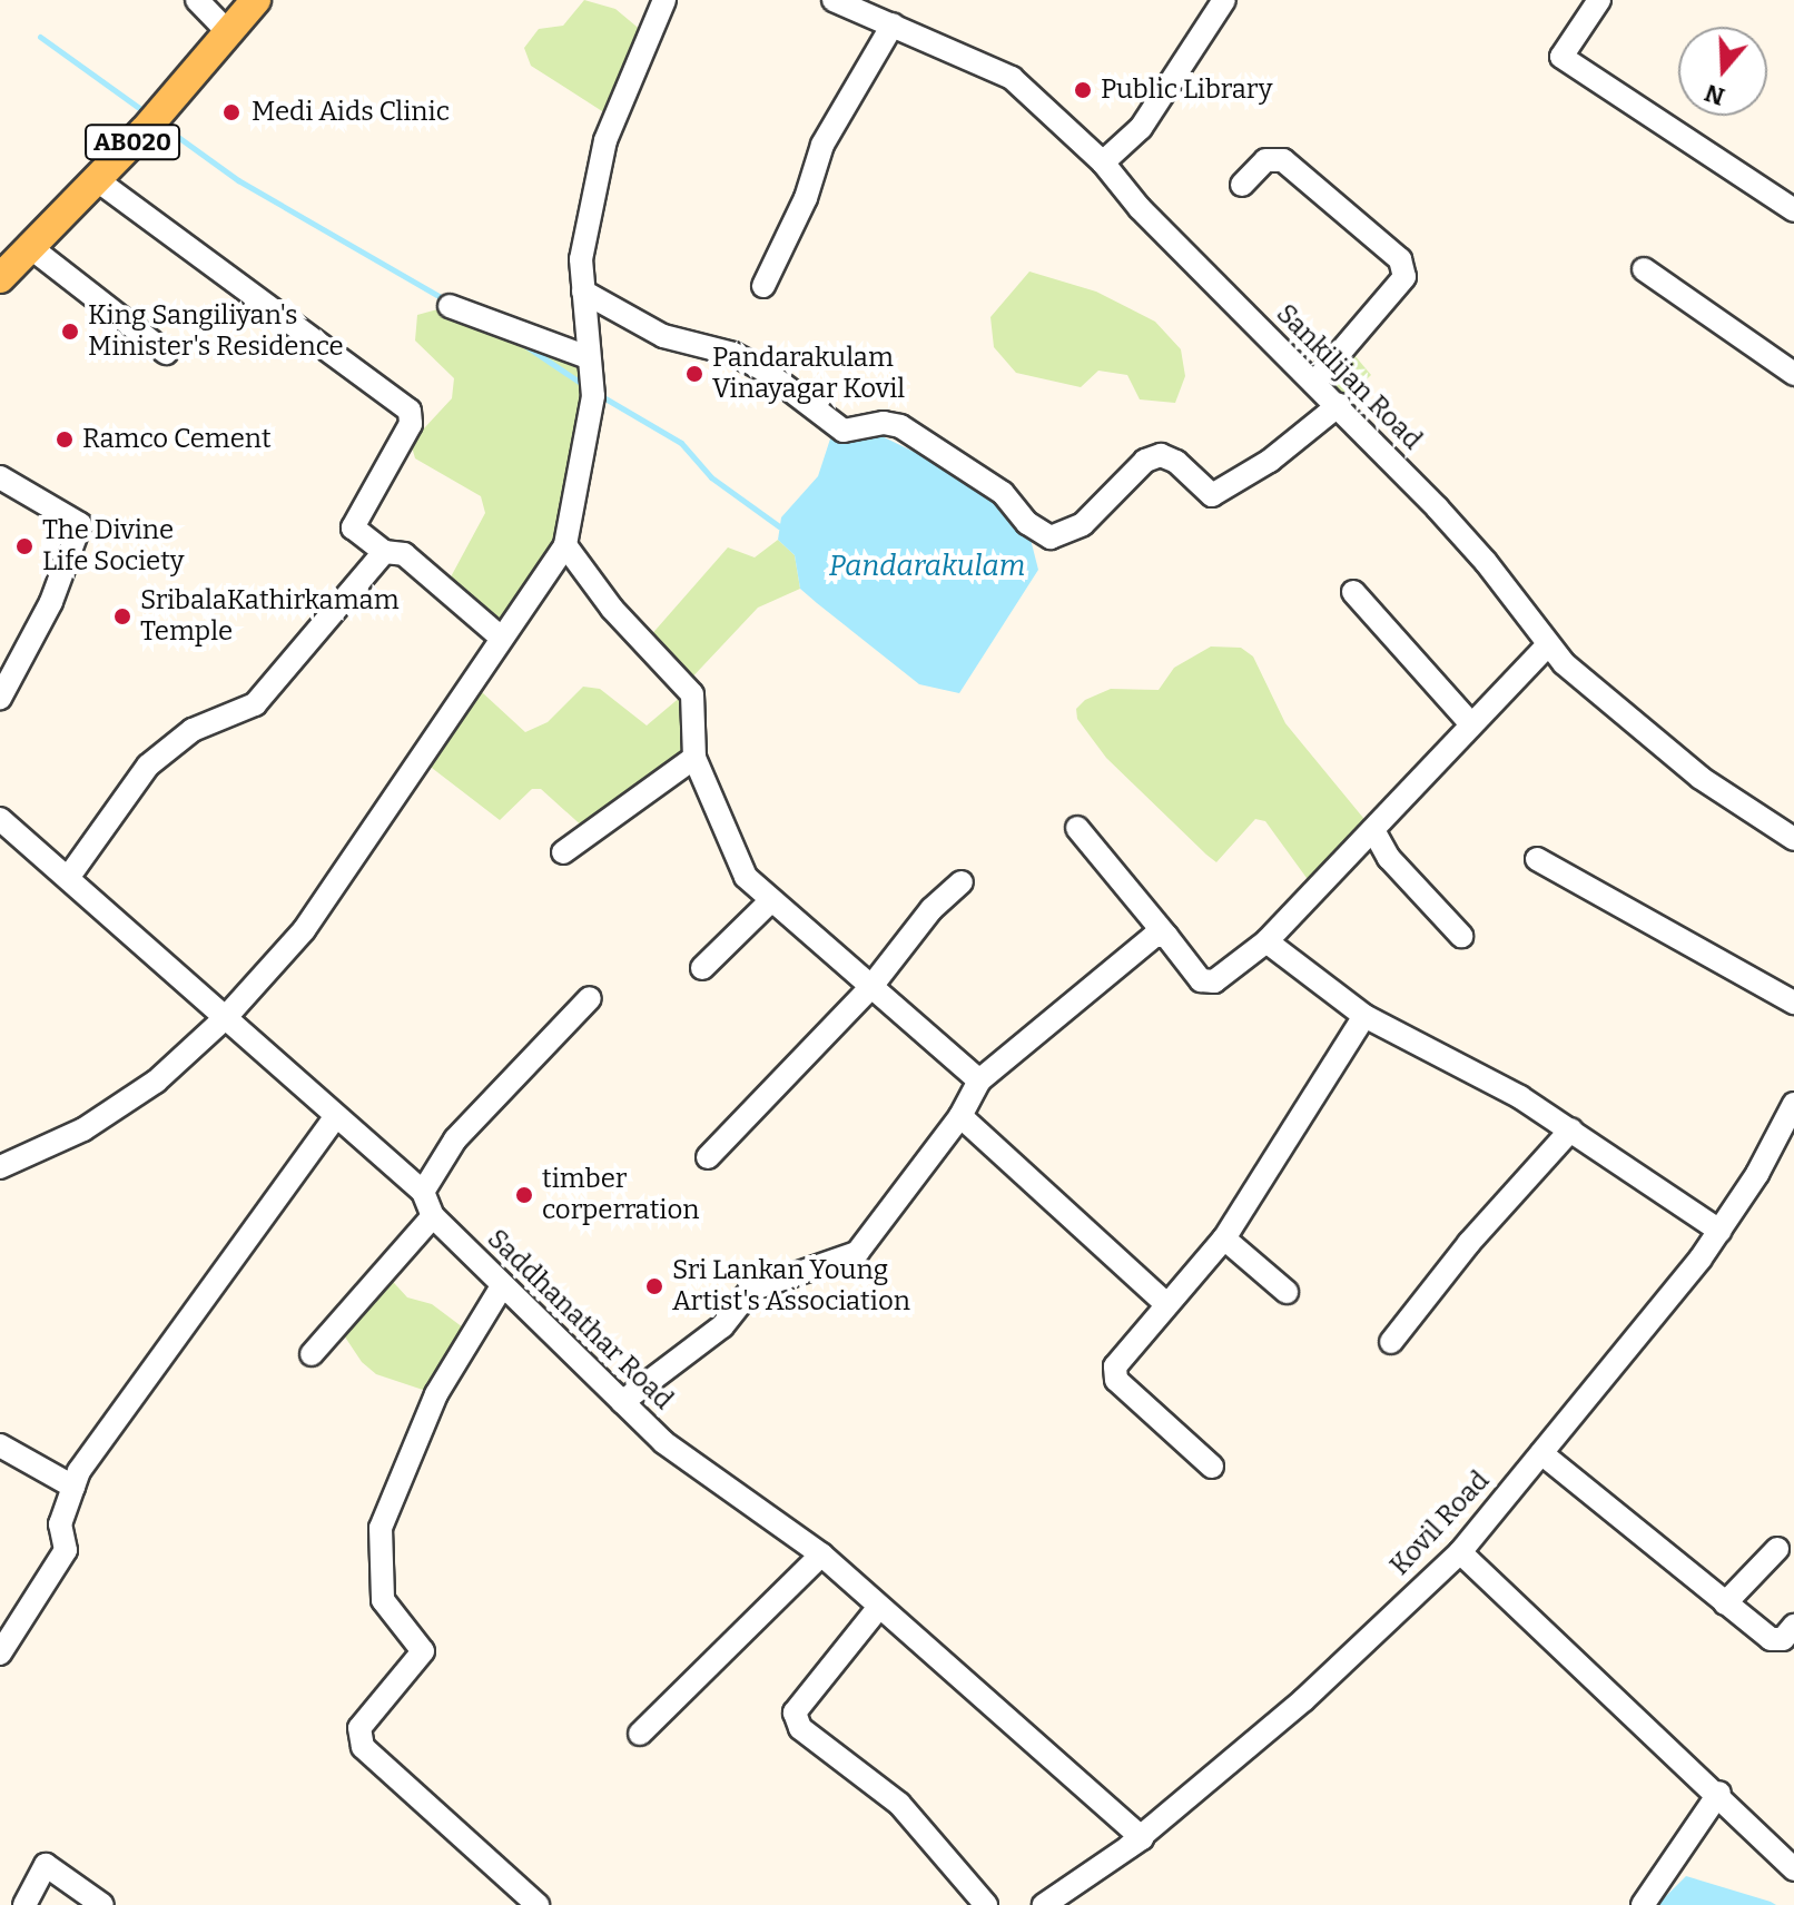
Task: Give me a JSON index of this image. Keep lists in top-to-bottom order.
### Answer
{
  "streets": {
    "main road": ["AB020"],
    "street": ["Sankilijan Road", "Saddhanathar Road", "Kovil Road"]
  },
  "crossings": [
    ["Saddhanathar Road", "Kovil Road"]
  ],
  "water": ["Pandarakulam"],
  "places": [
    "Public Library",
    "Medi Aids Clinic",
    "King Sangiliyan's Minister's Residence",
    "Pandarakulam Vinayagar Kovil",
    "Ramco Cement",
    "The Divine Life Society",
    "SribalaKathirkamam Temple",
    "timber corperration",
    "Sri Lankan Young Artist's Association"
  ],
  "north": "bottom"
}
